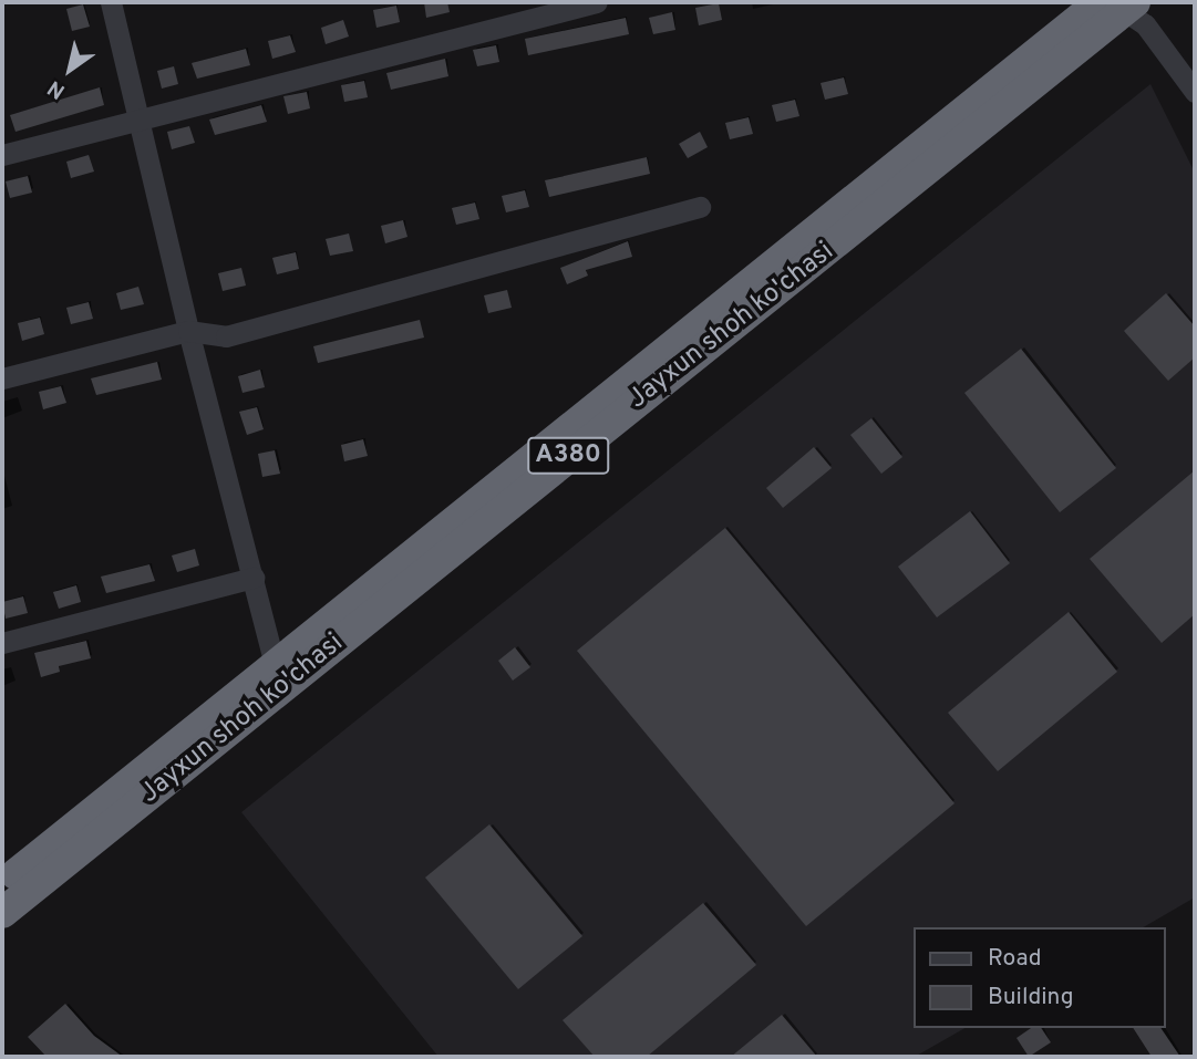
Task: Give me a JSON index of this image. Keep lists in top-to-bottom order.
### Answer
{
  "streets": {
    "highway": ["Jayxun shoh ko'chasi", "A380"]
  },
  "legend": ["Road", "Building"],
  "north": "bottom left"
}
